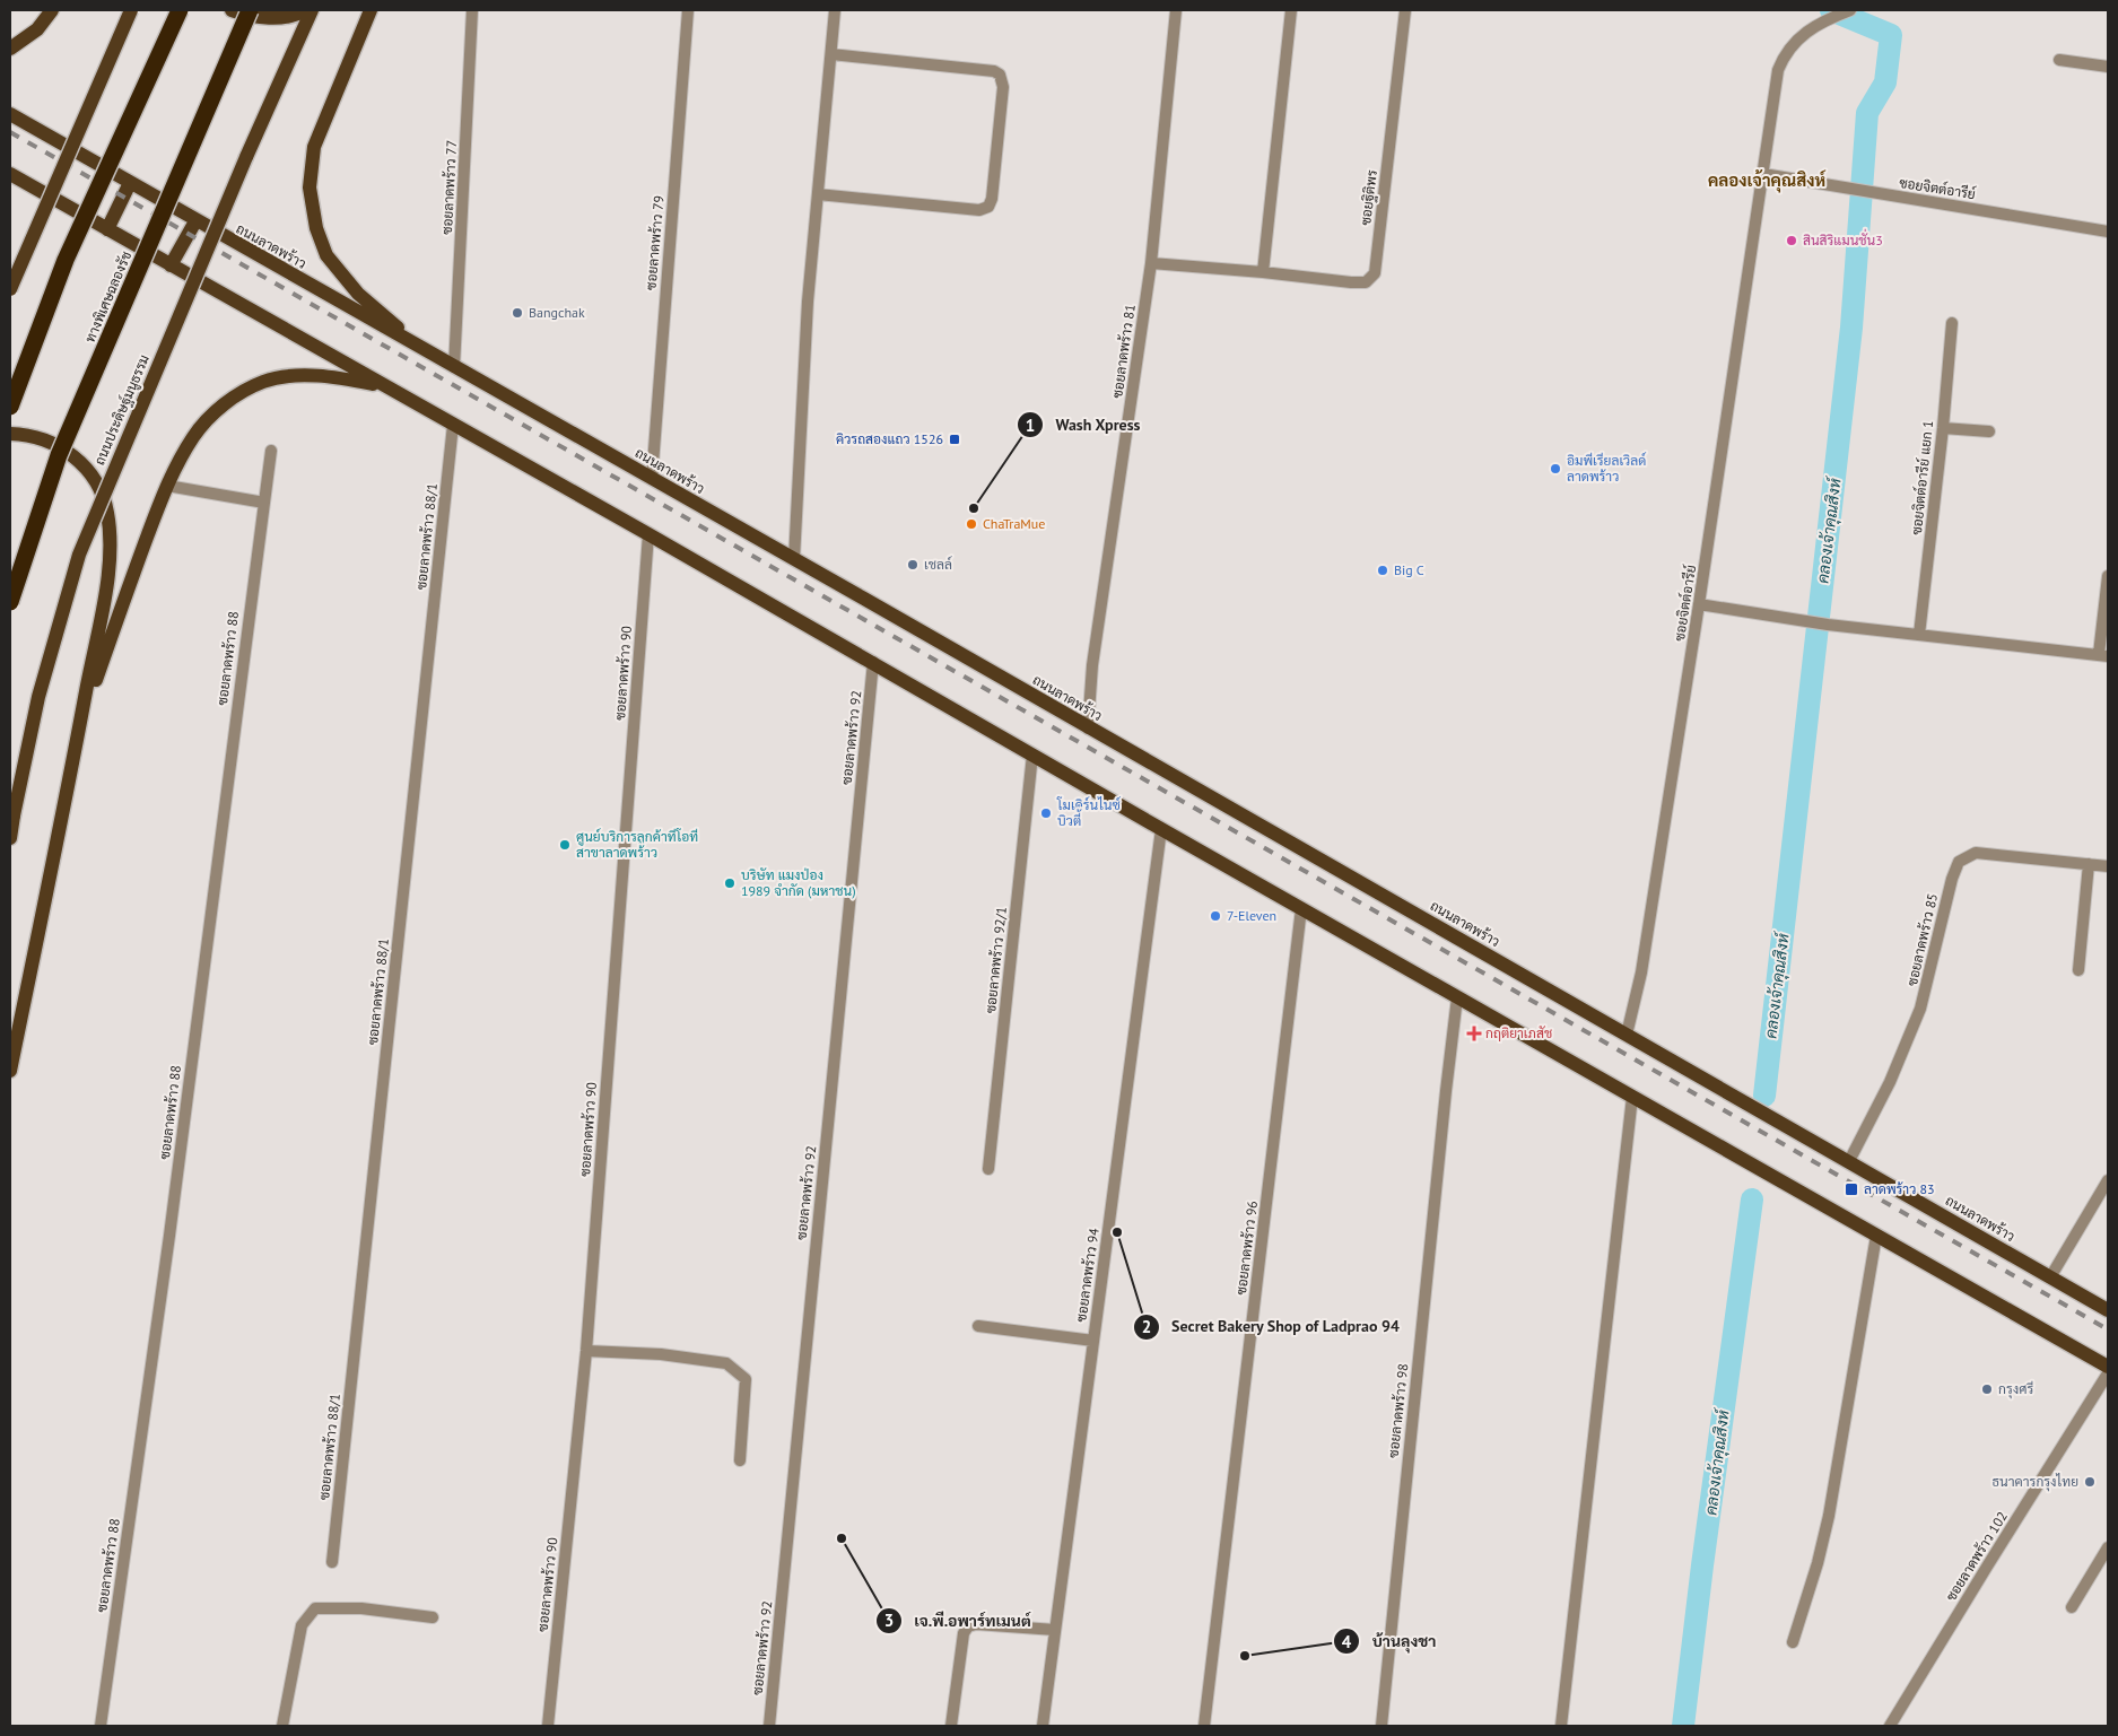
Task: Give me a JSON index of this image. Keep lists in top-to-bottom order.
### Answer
{
  "streets": {
    "highway": ["ทางพิเศษฉลองรัช"],
    "main road": ["ถนนลาดพร้าว", "ถนนประดิษฐ์มนูธรรม"],
    "street": [
      "ซอยลาดพร้าว 77",
      "ซอยจิตต์อารีย์",
      "ซอยฐิติพร",
      "ซอยลาดพร้าว 79",
      "ซอยลาดพร้าว 81",
      "ซอยจิตต์อารีย์ แยก 1",
      "ซอยลาดพร้าว 88/1",
      "ซอยลาดพร้าว 88",
      "ซอยลาดพร้าว 90",
      "ซอยลาดพร้าว 92",
      "ซอยลาดพร้าว 85",
      "ซอยลาดพร้าว 92/1",
      "ซอยลาดพร้าว 96",
      "ซอยลาดพร้าว 94",
      "ซอยลาดพร้าว 98",
      "ซอยลาดพร้าว 102"
    ]
  },
  "crossings": [
    ["ซอยลาดพร้าว 77", "ถนนลาดพร้าว"],
    ["ซอยจิตต์อารีย์", "ถนนลาดพร้าว"],
    ["ซอยฐิติพร", "ซอยลาดพร้าว 81"],
    ["ซอยลาดพร้าว 79", "ถนนลาดพร้าว"],
    ["ถนนลาดพร้าว", "ซอยลาดพร้าว 81"],
    ["ถนนลาดพร้าว", "ซอยลาดพร้าว 85"]
  ],
  "districts": ["คลองเจ้าคุณสิงห์"],
  "water": ["คลองเจ้าคุณสิงห์"],
  "places": {
    "other": [
      "สินสิริแมนชั่น3",
      "Bangchak",
      "อิมพีเรียลเวิลด์ ลาดพร้าว",
      "Wash Xpress",
      "ChaTraMue",
      "เชลล์",
      "Big C",
      "โมเดิร์นไนซ์ บิวตี้",
      "ศูนย์บริการลูกค้าทีโอที สาขาลาดพร้าว",
      "บริษัท แมงป่อง 1989 จำกัด (มหาชน)",
      "7-Eleven",
      "Secret Bakery Shop of Ladprao 94",
      "กรุงศรี",
      "ธนาคารกรุงไทย",
      "เจ.พี.อพาร์ทเมนต์",
      "บ้านลุงชา"
    ],
    "transit": ["คิวรถสองแถว 1526", "ลาดพร้าว 83"],
    "health": ["กฤติยาเภสัช"]
  }
}
